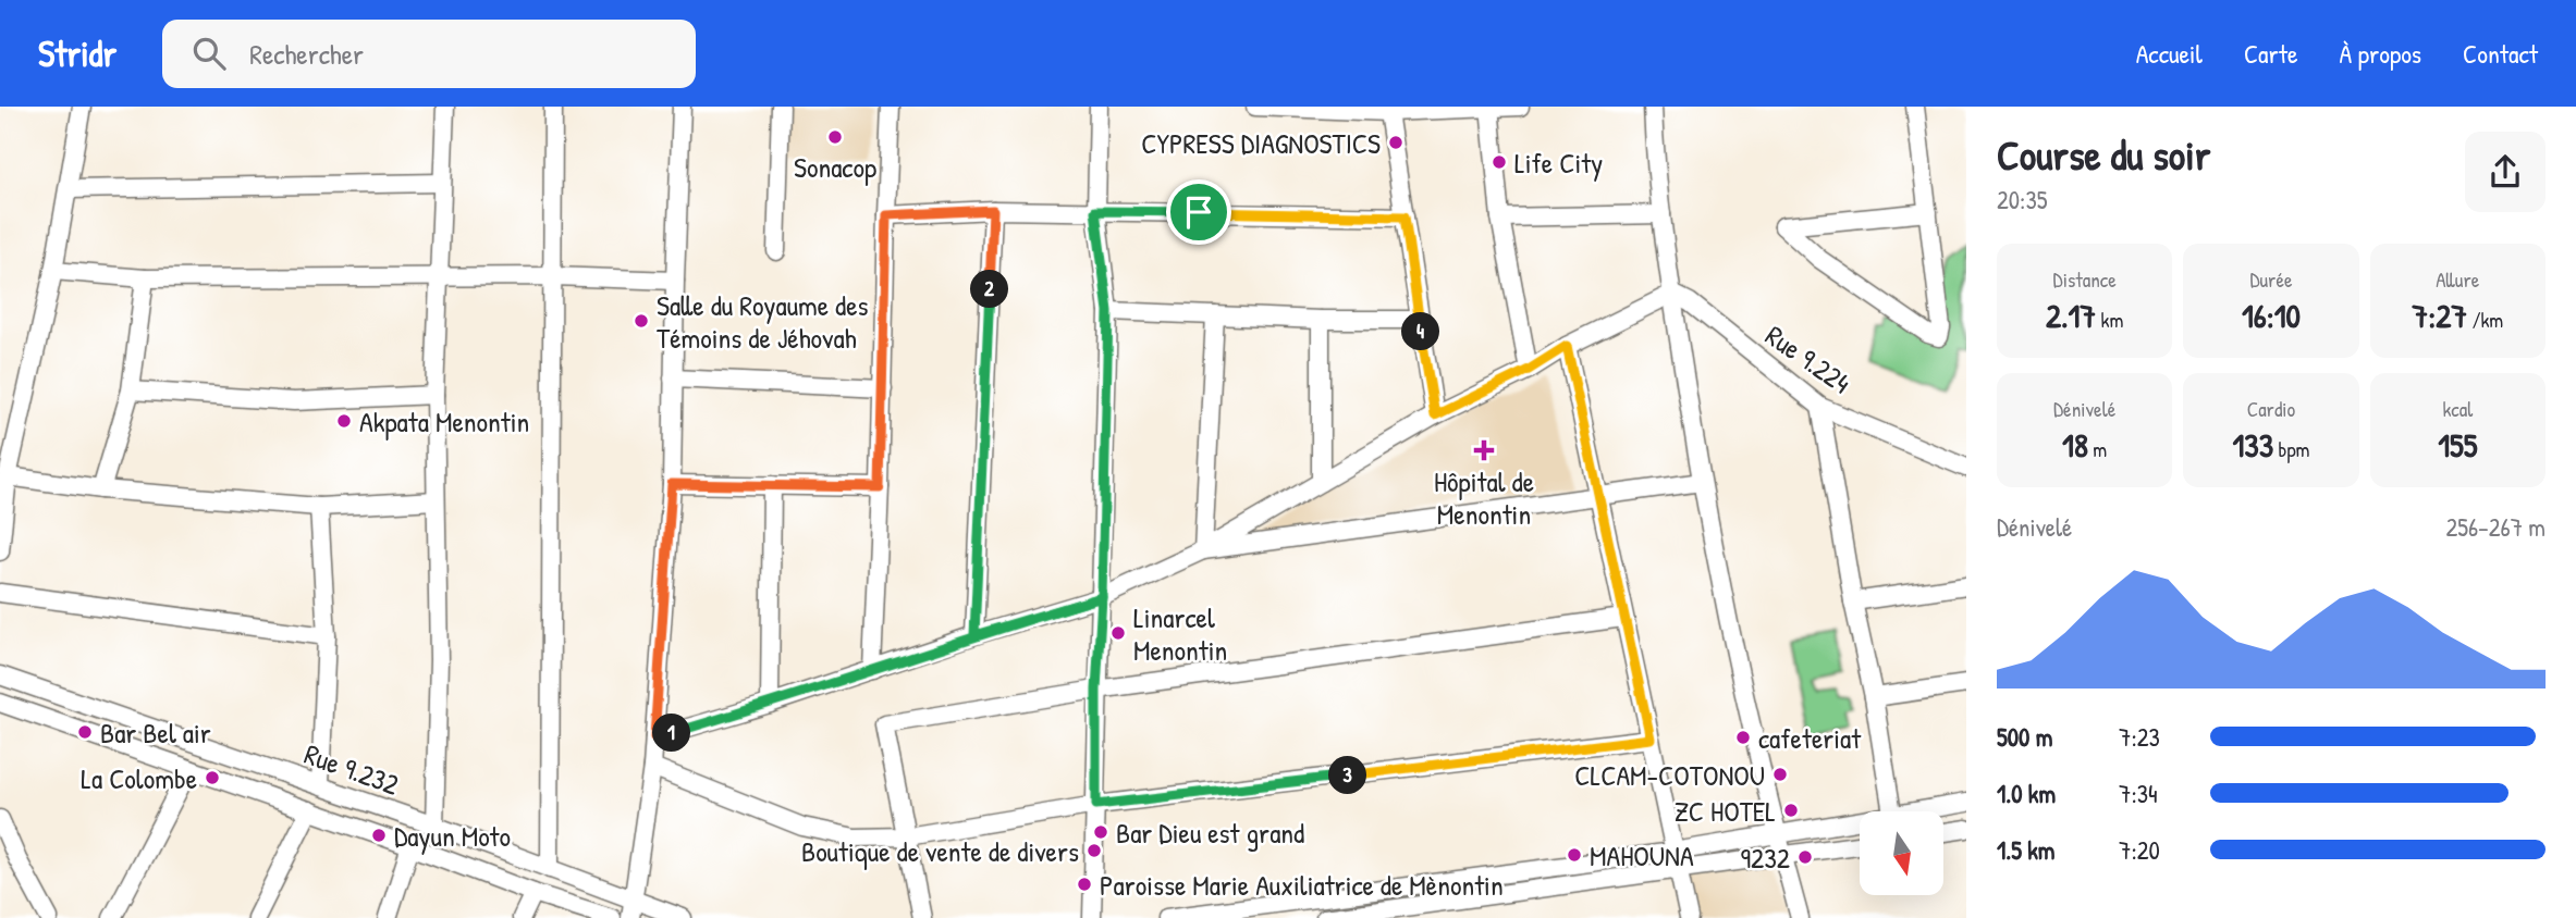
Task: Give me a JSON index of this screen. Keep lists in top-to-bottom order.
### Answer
{
  "streets": {
    "street": ["Rue 9.224", "Rue 9.232"]
  },
  "places": {
    "other": [
      "Sonacop",
      "CYPRESS DIAGNOSTICS",
      "Life City",
      "Salle du Royaume des Témoins de Jéhovah",
      "Akpata Menontin",
      "Linarcel Menontin",
      "Bar Bel air",
      "cafeteriat",
      "CLCAM-COTONOU",
      "La Colombe",
      "ZC HOTEL",
      "Bar Dieu est grand",
      "Dayun Moto",
      "Boutique de vente de divers",
      "MAHOUNA",
      "9232",
      "Paroisse Marie Auxiliatrice de Mènontin"
    ],
    "health": ["Hôpital de Menontin"]
  },
  "north": "bottom",
  "page": {
    "header": "Stridr",
    "search": "Rechercher",
    "nav": [
      "Accueil",
      "Carte",
      "À propos",
      "Contact"
    ],
    "heading": ["Course du soir", "20:35"],
    "stats": [
      ["Distance", "2.17 km"],
      ["Durée", "16:10"],
      ["Allure", "7:27 /km"],
      ["Dénivelé", "18 m"],
      ["Cardio", "133 bpm"],
      ["kcal", "155"]
    ],
    "pins": [
      "2",
      "4",
      "1",
      "3"
    ],
    "chart": ["Dénivelé", "256–267 m"],
    "list": [
      {
        "name": "500 m",
        "note": "7:23"
      },
      {
        "name": "1.0 km",
        "note": "7:34"
      },
      {
        "name": "1.5 km",
        "note": "7:20"
      }
    ]
  }
}
